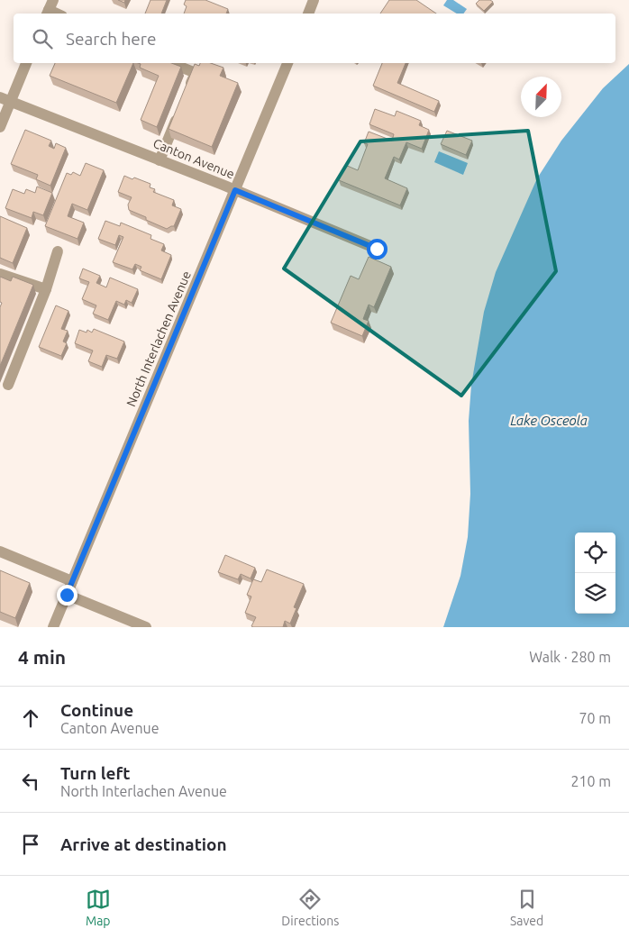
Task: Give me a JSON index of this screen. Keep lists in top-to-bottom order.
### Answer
{
  "streets": {
    "street": ["Canton Avenue", "North Interlachen Avenue"]
  },
  "crossings": [
    ["Canton Avenue", "North Interlachen Avenue"]
  ],
  "water": ["Lake Osceola"],
  "north": "top right",
  "page": {
    "search": "Search here",
    "heading": ["4 min", "Walk · 280 m"],
    "list": [
      ["Continue", "Canton Avenue", "70 m"],
      ["Turn left", "North Interlachen Avenue", "210 m"],
      "Arrive at destination"
    ],
    "nav": ["Map", "Directions", "Saved"]
  }
}
